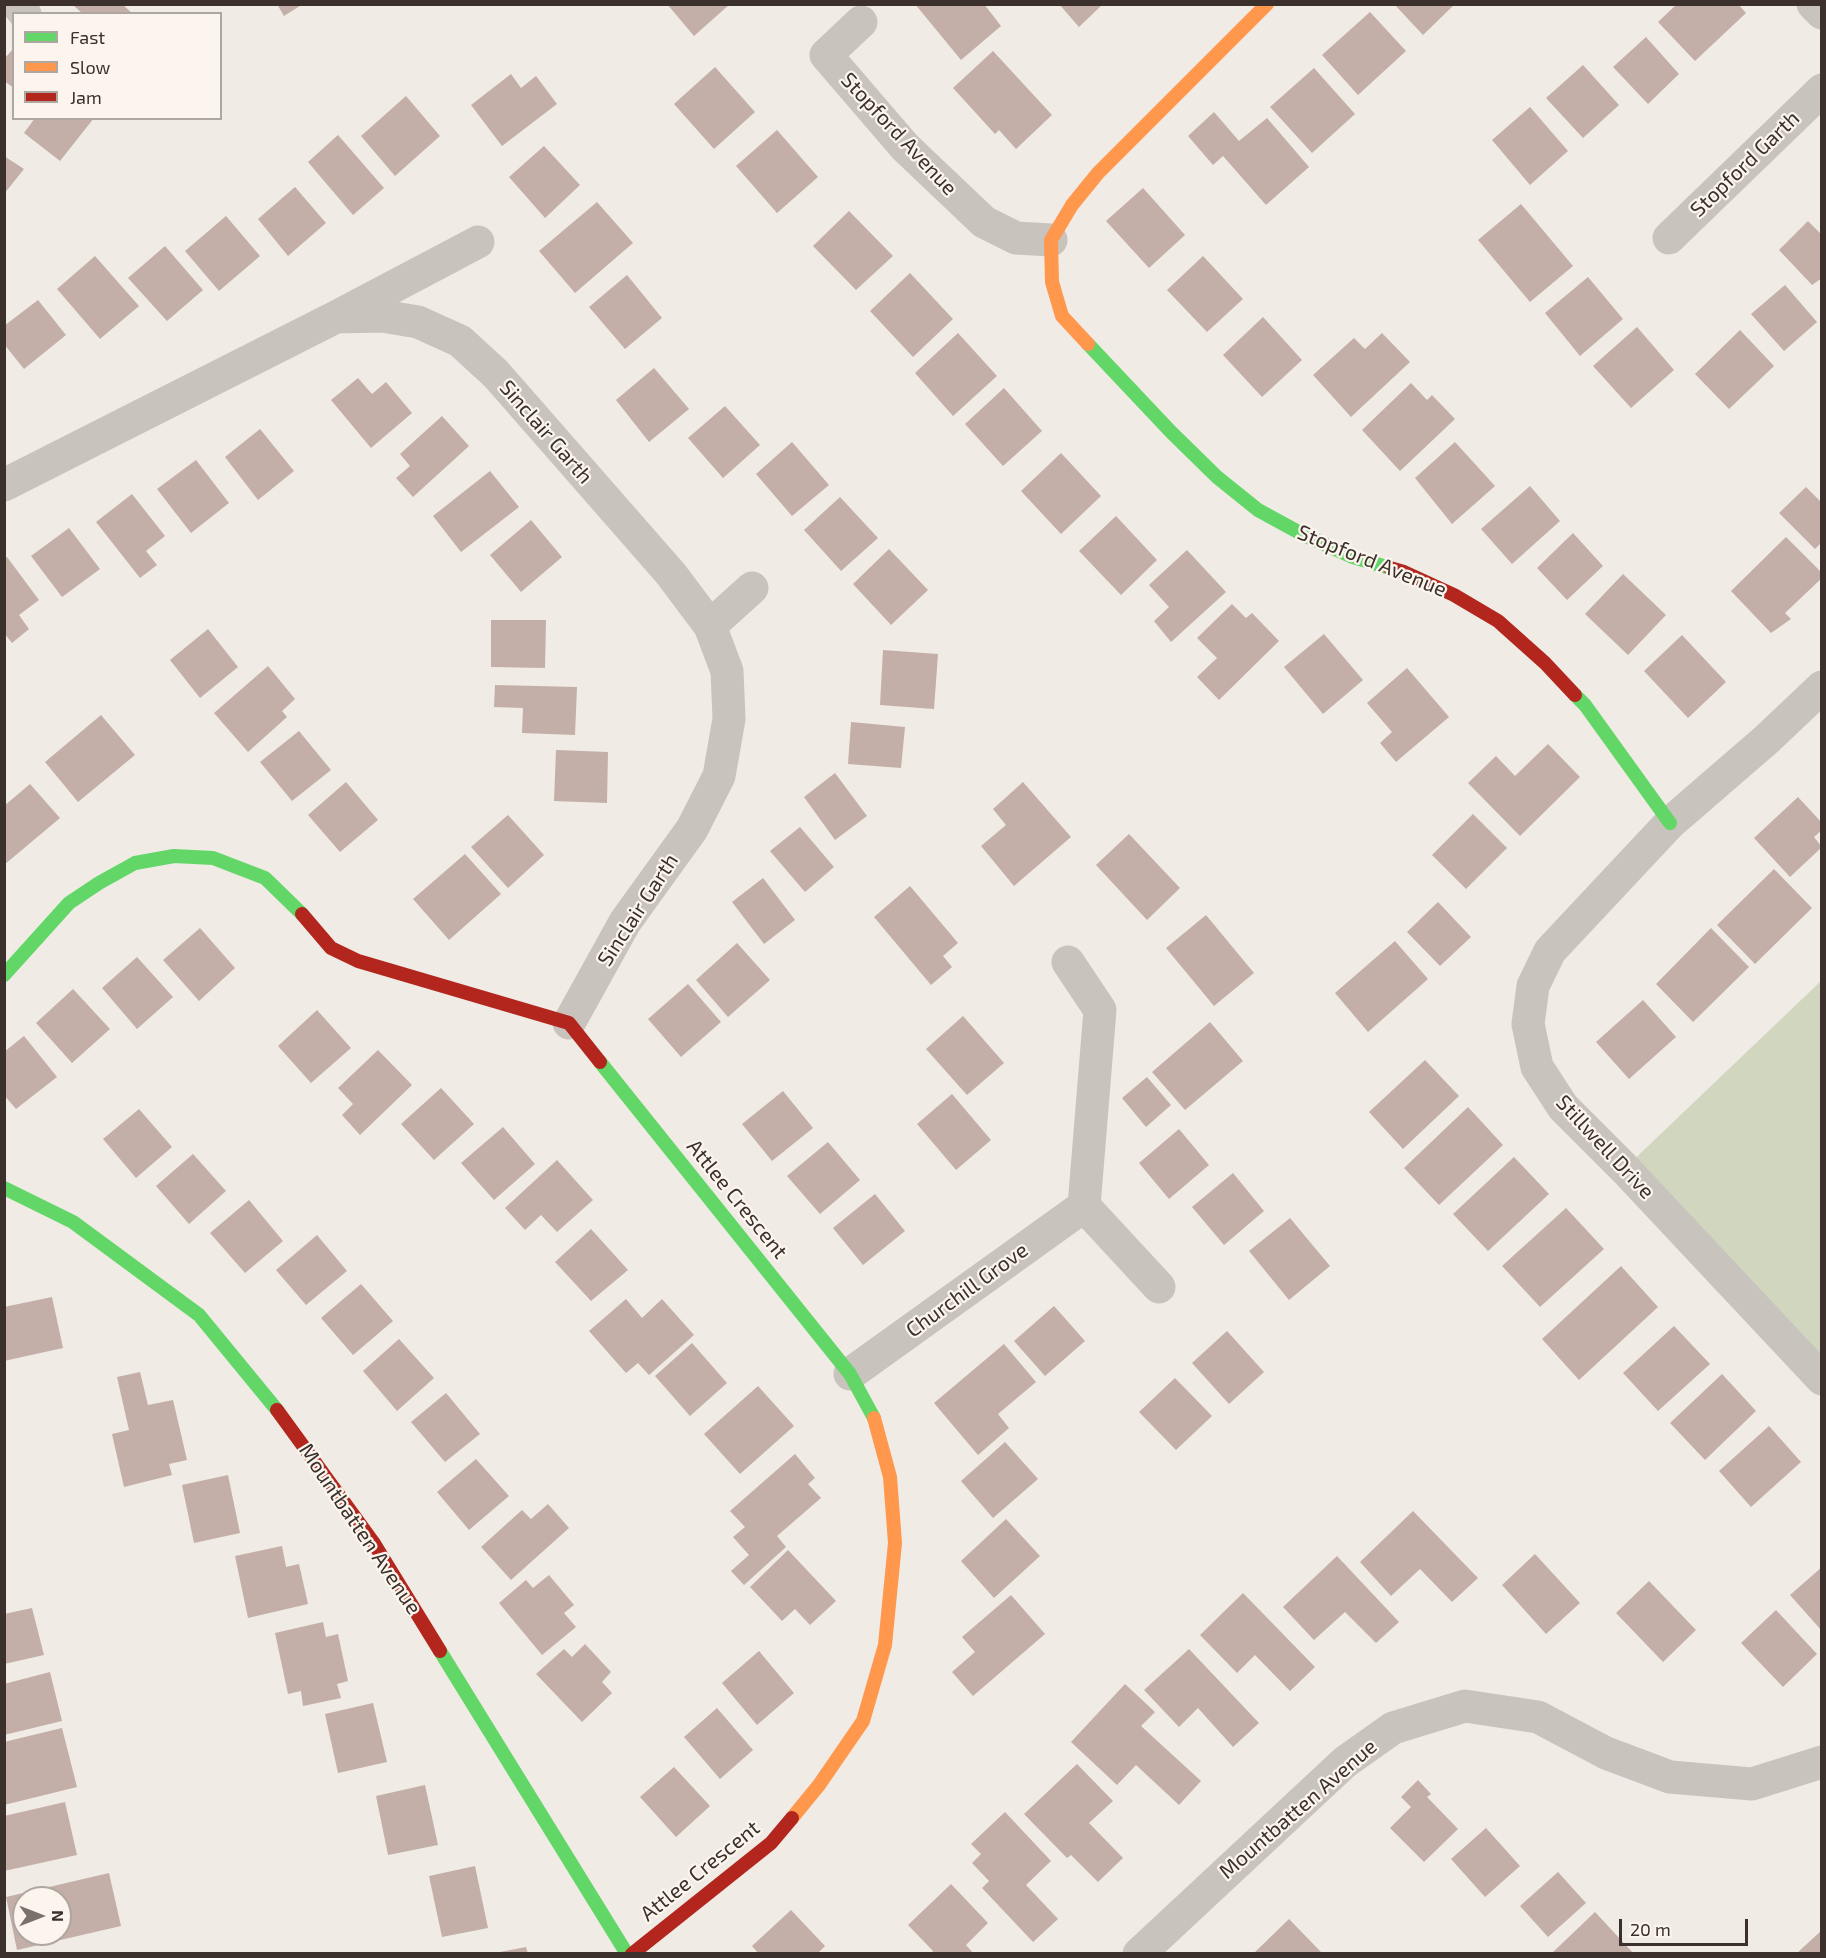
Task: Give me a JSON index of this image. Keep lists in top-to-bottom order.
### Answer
{
  "streets": {
    "street": [
      "Stopford Avenue",
      "Stopford Garth",
      "Sinclair Garth",
      "Stillwell Drive",
      "Attlee Crescent",
      "Churchill Grove",
      "Mountbatten Avenue"
    ]
  },
  "crossings": [
    ["Stopford Avenue", "Stillwell Drive"],
    ["Sinclair Garth", "Attlee Crescent"],
    ["Attlee Crescent", "Churchill Grove"]
  ],
  "legend": ["Fast", "Slow", "Jam"],
  "scale_bar": "20 m",
  "north": "right"
}
